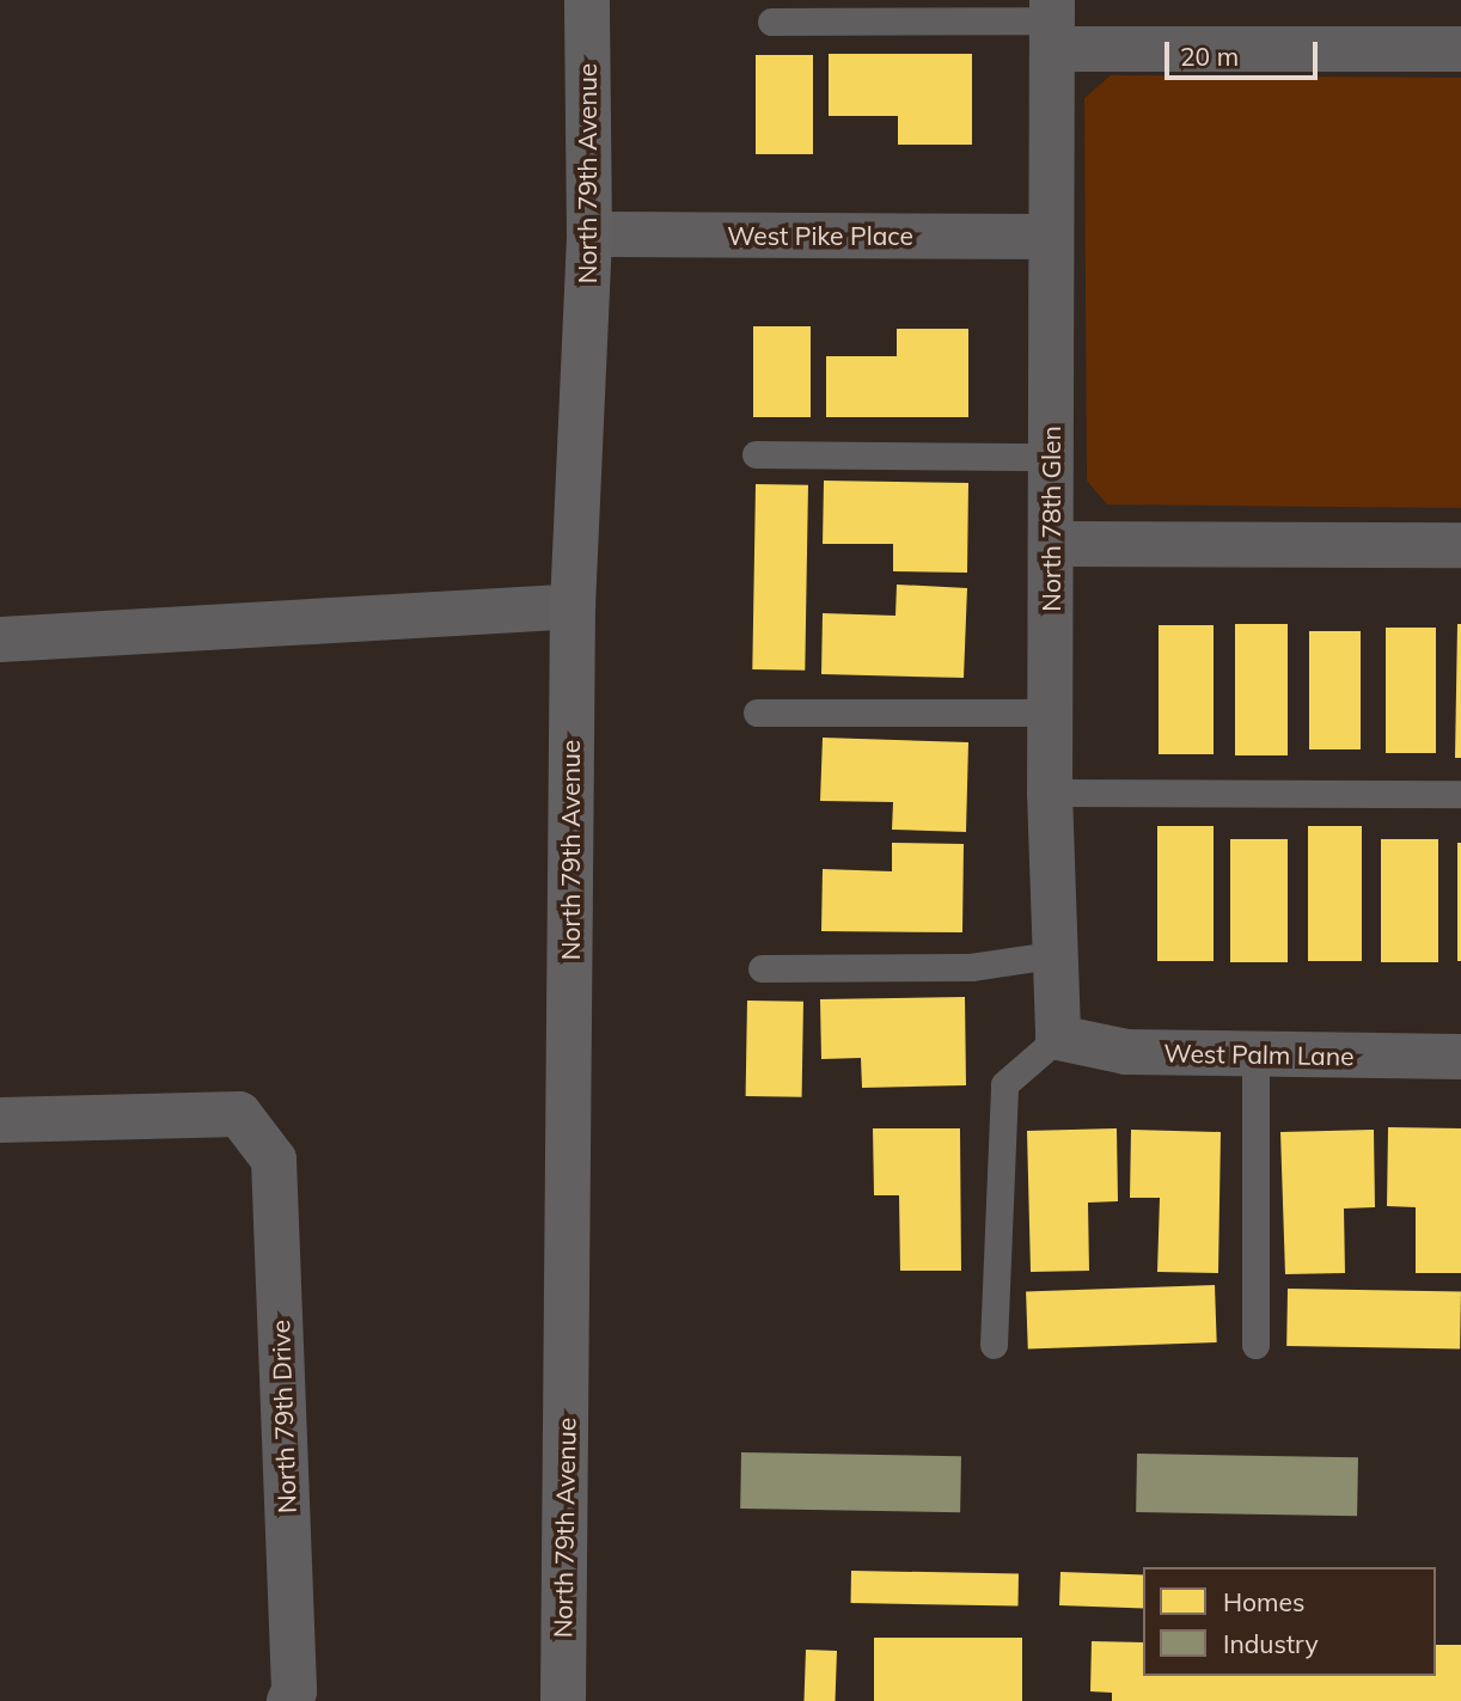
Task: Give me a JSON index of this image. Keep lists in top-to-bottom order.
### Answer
{
  "streets": {
    "street": [
      "North 79th Avenue",
      "West Pike Place",
      "North 78th Glen",
      "West Palm Lane",
      "North 79th Drive"
    ]
  },
  "crossings": [
    ["North 79th Avenue", "West Pike Place"],
    ["West Pike Place", "North 78th Glen"],
    ["North 78th Glen", "West Palm Lane"]
  ],
  "legend": ["Homes", "Industry"],
  "scale_bar": "20 m"
}
